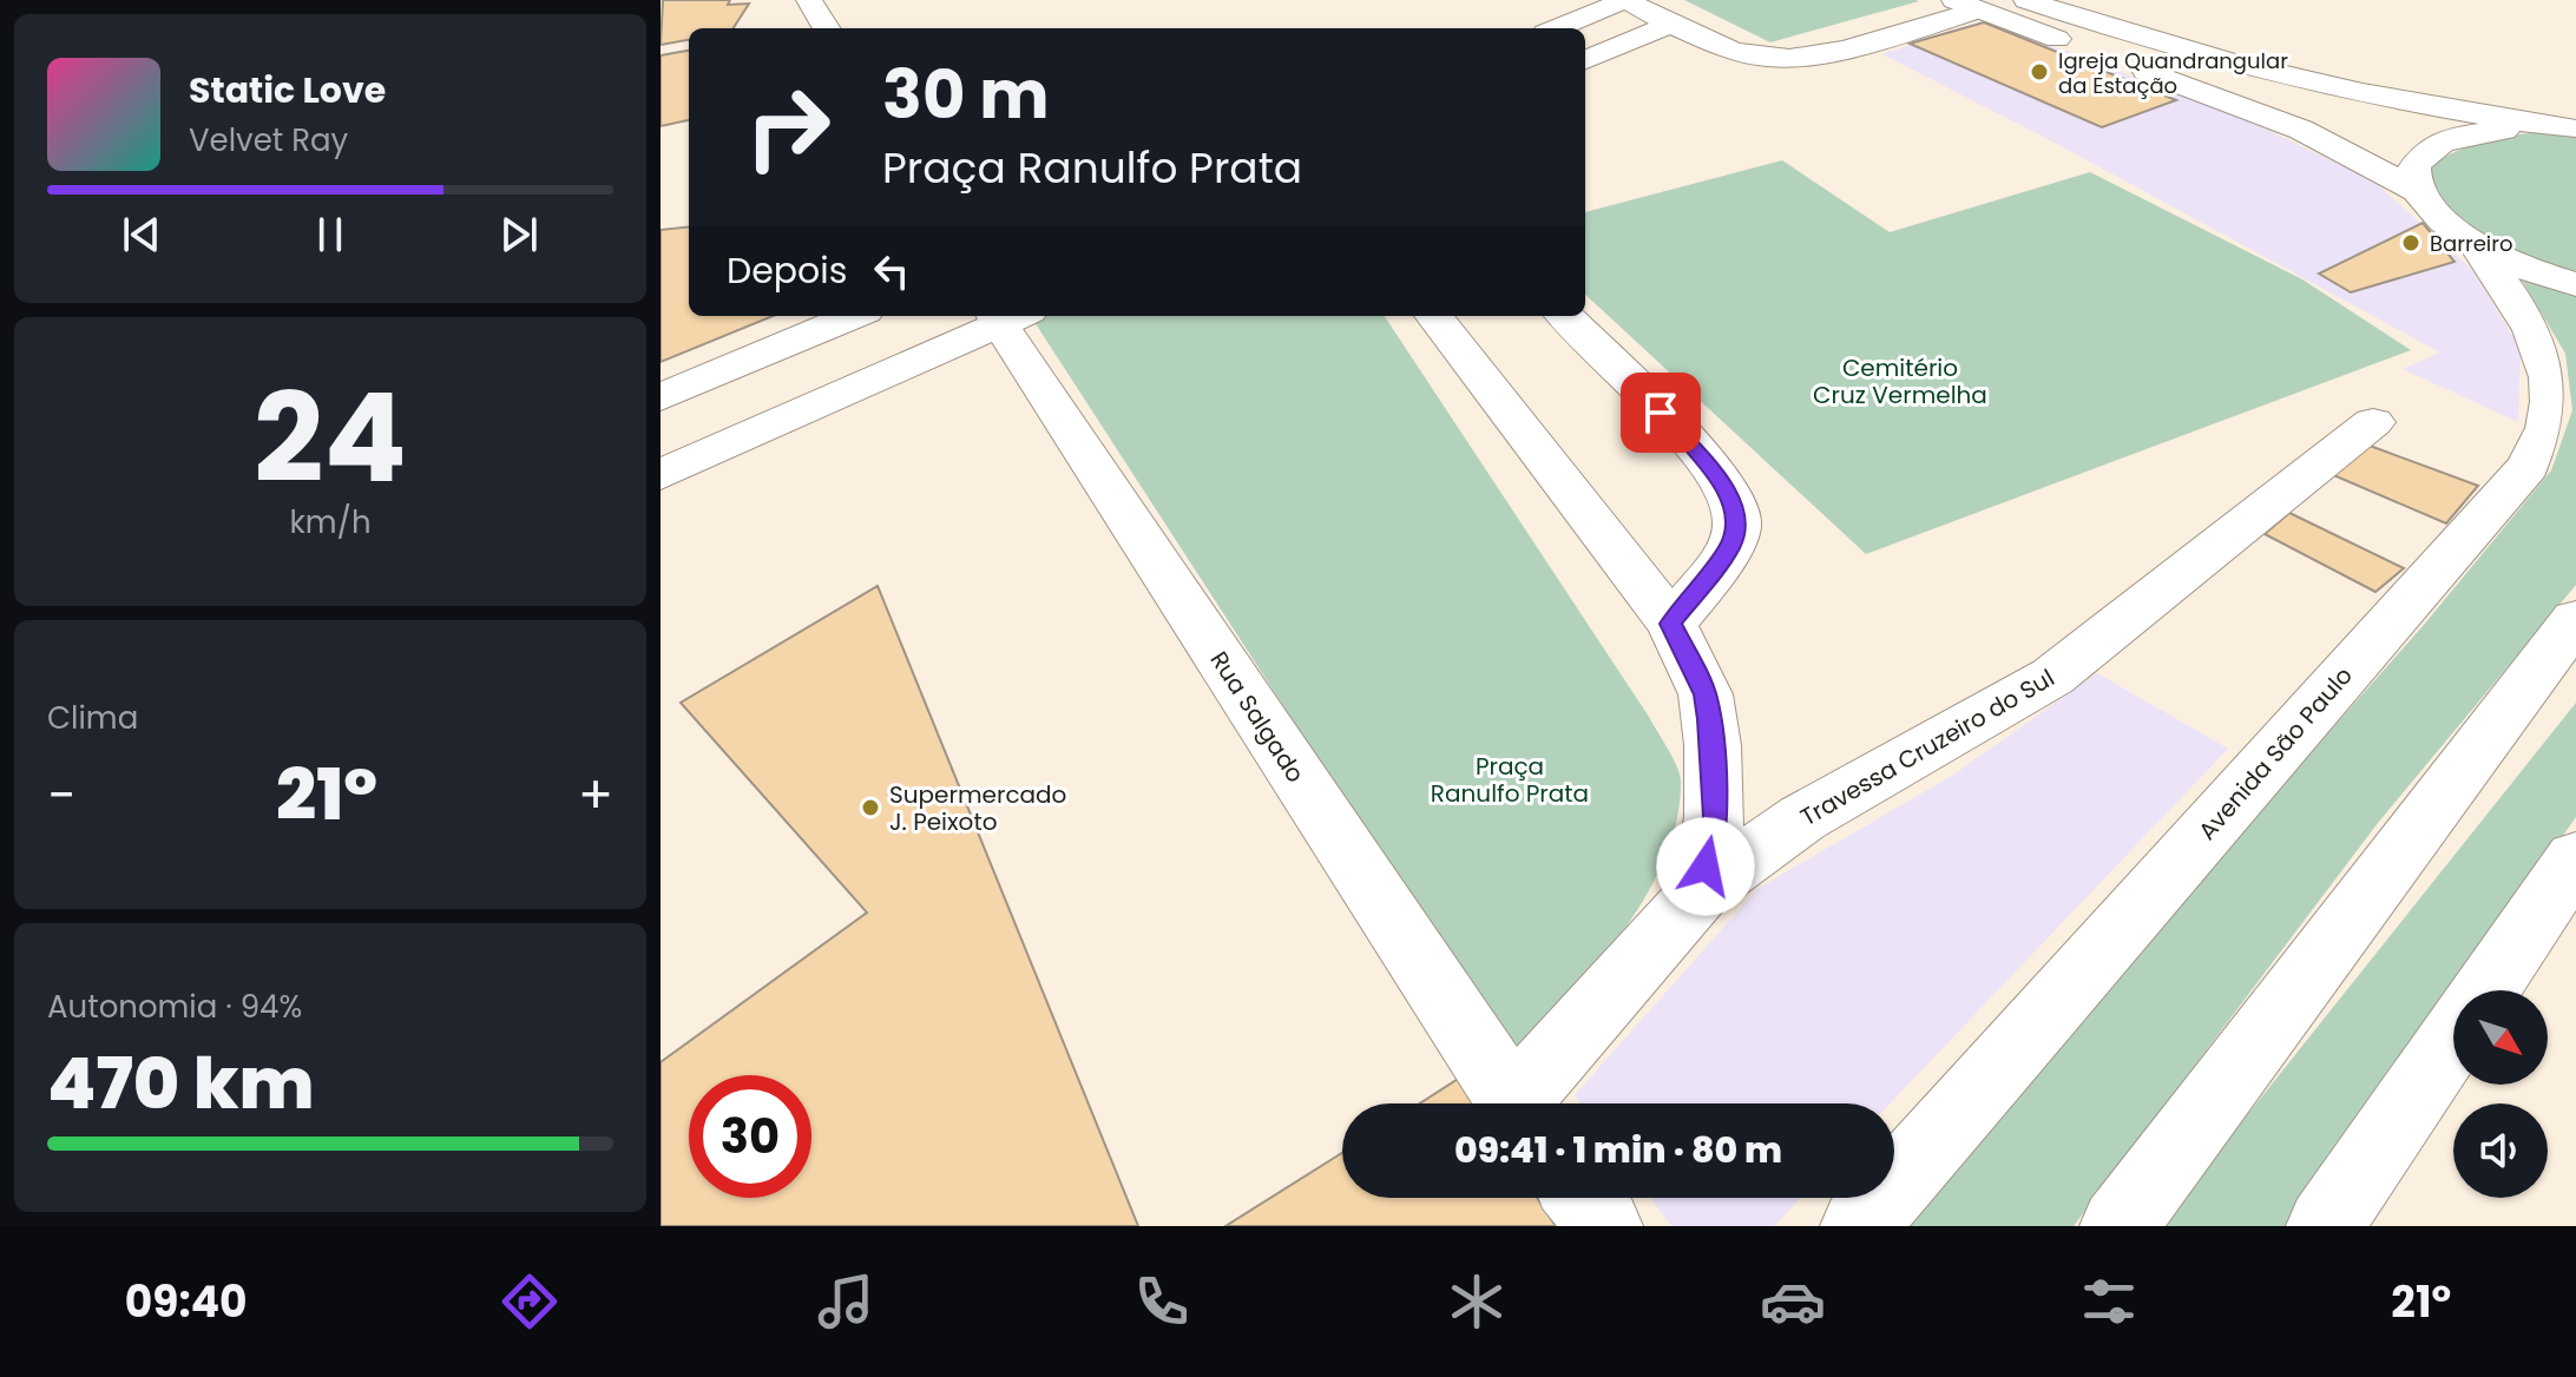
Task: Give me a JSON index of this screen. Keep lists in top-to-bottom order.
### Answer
{
  "streets": {
    "street": ["Rua Salgado", "Travessa Cruzeiro do Sul", "Avenida São Paulo"]
  },
  "parks": ["Cemitério Cruz Vermelha", "Praça Ranulfo Prata"],
  "places": ["Igreja Quandrangular da Estação", "Barreiro", "Supermercado J. Peixoto"],
  "north": "bottom right",
  "page": {
    "turn": ["30 m", "Praça Ranulfo Prata"],
    "song": ["Static Love", "Velvet Ray"],
    "then": "Depois",
    "tile": [
      ["24", "km/h"],
      "Clima",
      ["Autonomia · 94%", "470 km"]
    ],
    "heat": ["−", "21°", "+"],
    "limit": "30",
    "trip": "09:41 · 1 min · 80 m",
    "tabs": ["09:40", "21°"]
  }
}
